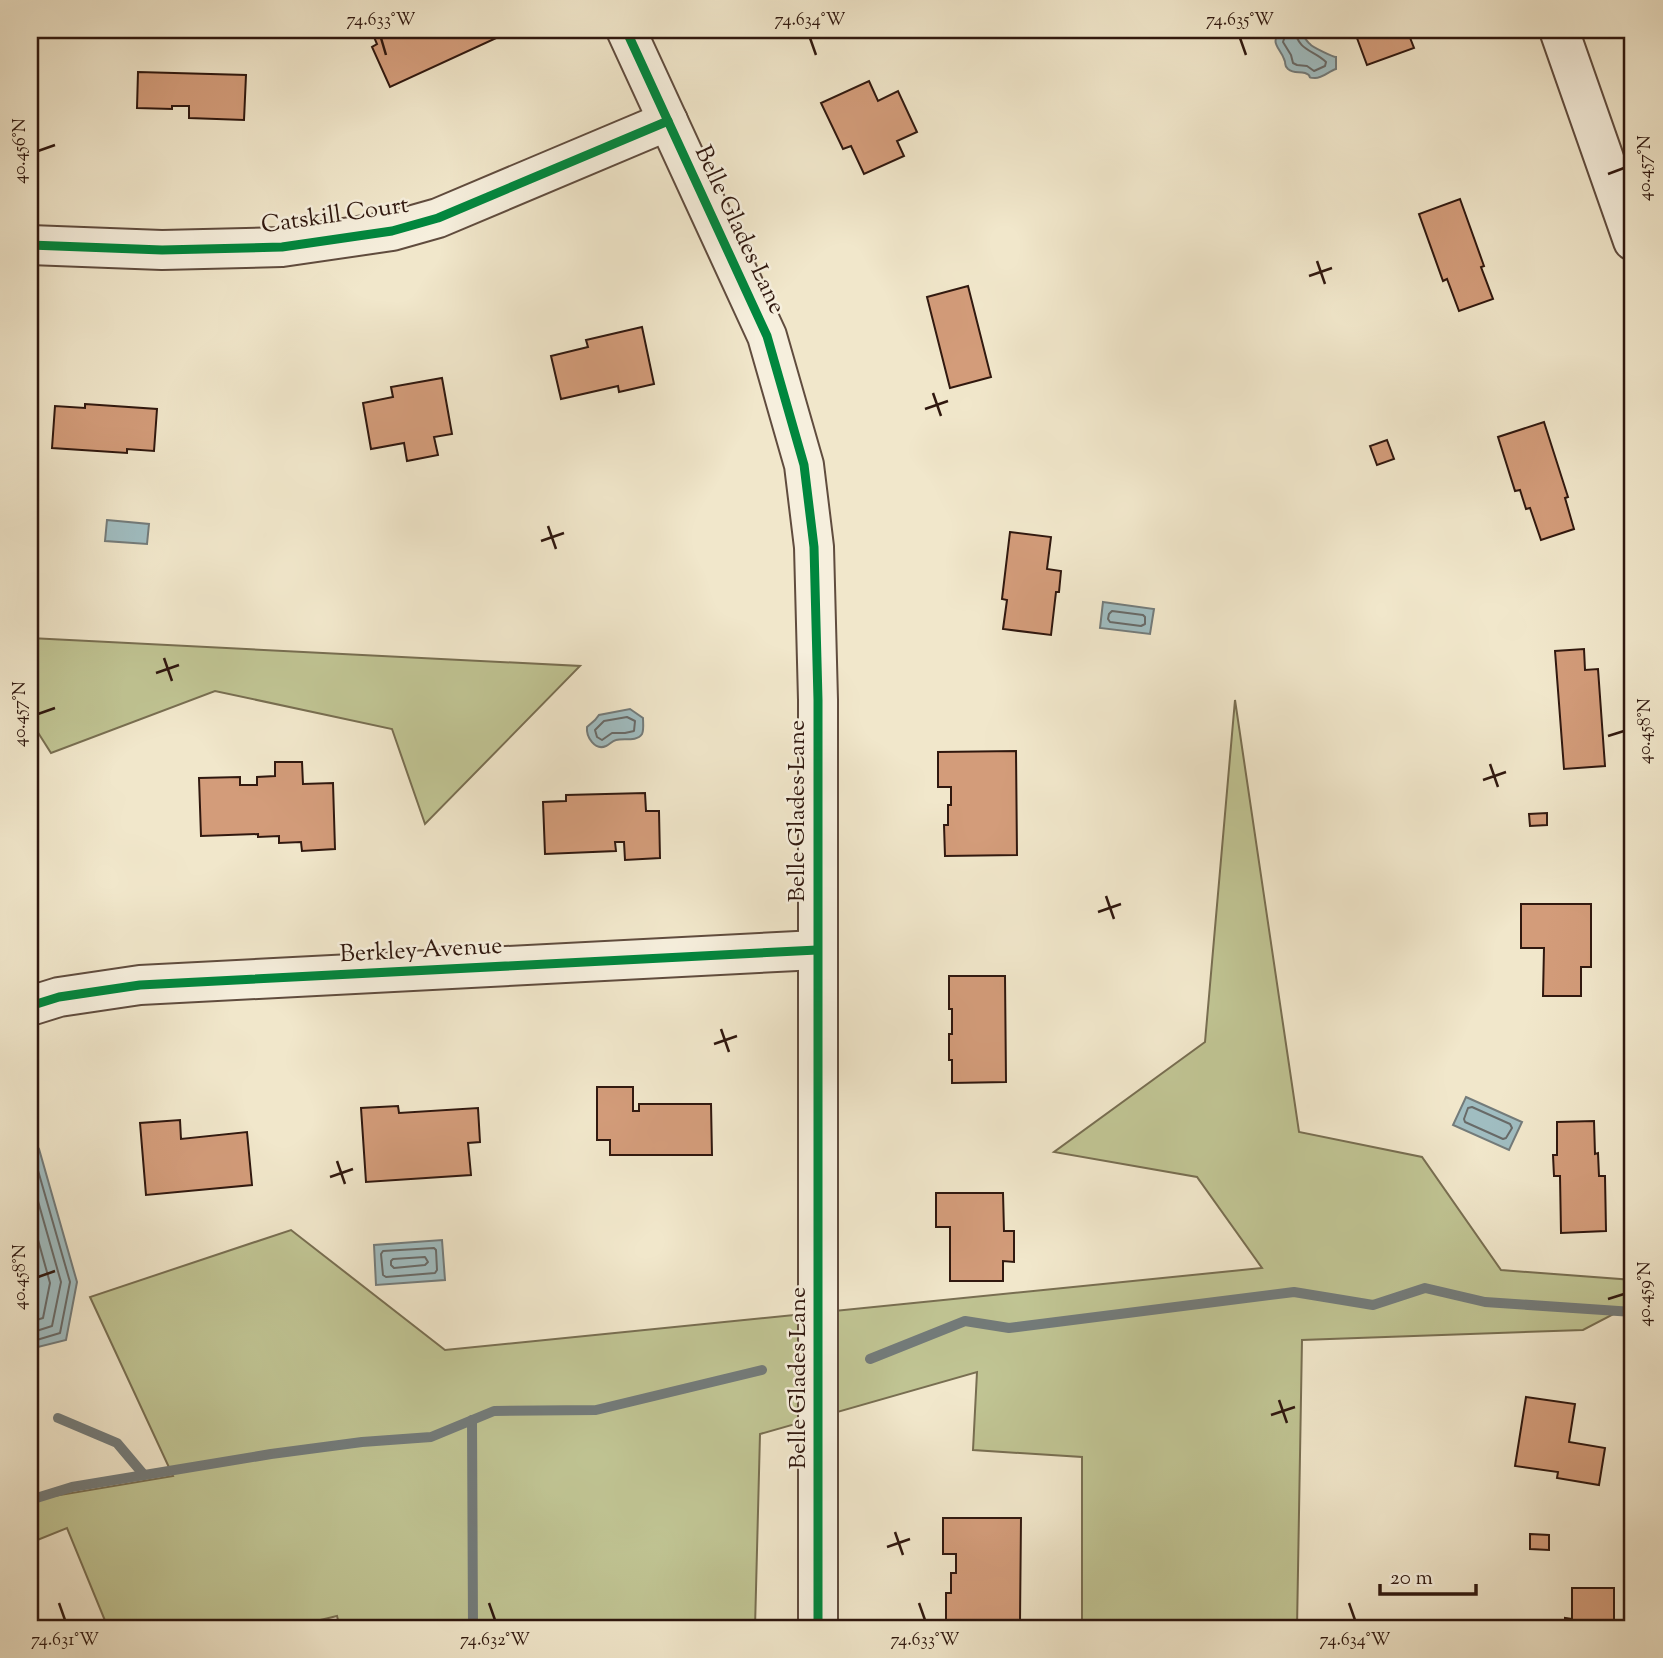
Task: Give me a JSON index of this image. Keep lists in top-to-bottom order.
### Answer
{
  "streets": {
    "street": ["Catskill Court", "Belle Glades Lane", "Berkley Avenue"]
  },
  "crossings": [
    ["Catskill Court", "Belle Glades Lane"],
    ["Belle Glades Lane", "Berkley Avenue"]
  ],
  "scale_bar": "20 m",
  "coordinates": [
    "74.633°W",
    "74.634°W",
    "74.635°W",
    "40.456°N",
    "40.457°N",
    "40.458°N",
    "40.459°N",
    "74.631°W",
    "74.632°W"
  ]
}
